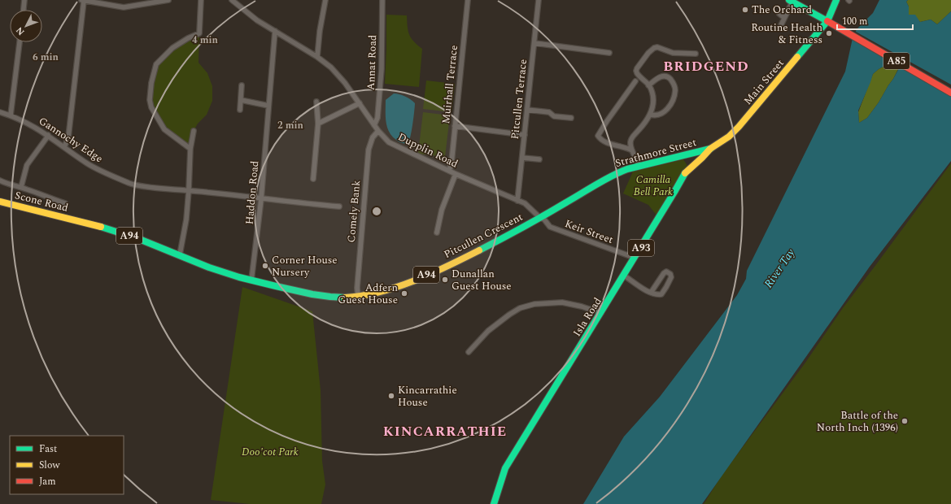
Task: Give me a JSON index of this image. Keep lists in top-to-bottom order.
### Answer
{
  "streets": {
    "main road": [
      "A85",
      "Main Street",
      "Strathmore Street",
      "Scone Road",
      "A94",
      "Pitcullen Crescent",
      "A93",
      "Isla Road"
    ],
    "street": [
      "Annat Road",
      "Muirhall Terrace",
      "Pitcullen Terrace",
      "Gannochy Edge",
      "Dupplin Road",
      "Haddon Road",
      "Comely Bank",
      "Keir Street"
    ]
  },
  "crossings": [
    ["A85", "Main Street"],
    ["Annat Road", "Dupplin Road"],
    ["Main Street", "Strathmore Street"],
    ["Main Street", "Isla Road"],
    ["Muirhall Terrace", "Dupplin Road"],
    ["Pitcullen Terrace", "Dupplin Road"],
    ["Gannochy Edge", "Haddon Road"],
    ["Dupplin Road", "Strathmore Street"],
    ["Dupplin Road", "Haddon Road"],
    ["Dupplin Road", "Comely Bank"],
    ["Dupplin Road", "Keir Street"],
    ["Dupplin Road", "Pitcullen Crescent"],
    ["Strathmore Street", "Keir Street"],
    ["Strathmore Street", "Pitcullen Crescent"],
    ["Strathmore Street", "Isla Road"],
    ["Haddon Road", "A94"],
    ["Haddon Road", "Pitcullen Crescent"],
    ["Scone Road", "A94"],
    ["Comely Bank", "Pitcullen Crescent"],
    ["Keir Street", "Pitcullen Crescent"],
    ["Keir Street", "Isla Road"],
    ["A94", "Pitcullen Crescent"]
  ],
  "districts": ["BRIDGEND", "KINCARRATHIE"],
  "water": ["River Tay"],
  "parks": ["Camilla Bell Park", "Doo'cot Park"],
  "places": [
    "The Orchard",
    "Routine Health & Fitness",
    "Corner House Nursery",
    "Dunallan Guest House",
    "Adfern Guest House",
    "Kincarrathie House",
    "Battle of the North Inch (1396)"
  ],
  "legend": ["Fast", "Slow", "Jam"],
  "scale_bar": "100 m",
  "north": "bottom left",
  "rings": ["4 min", "6 min", "2 min"]
}
